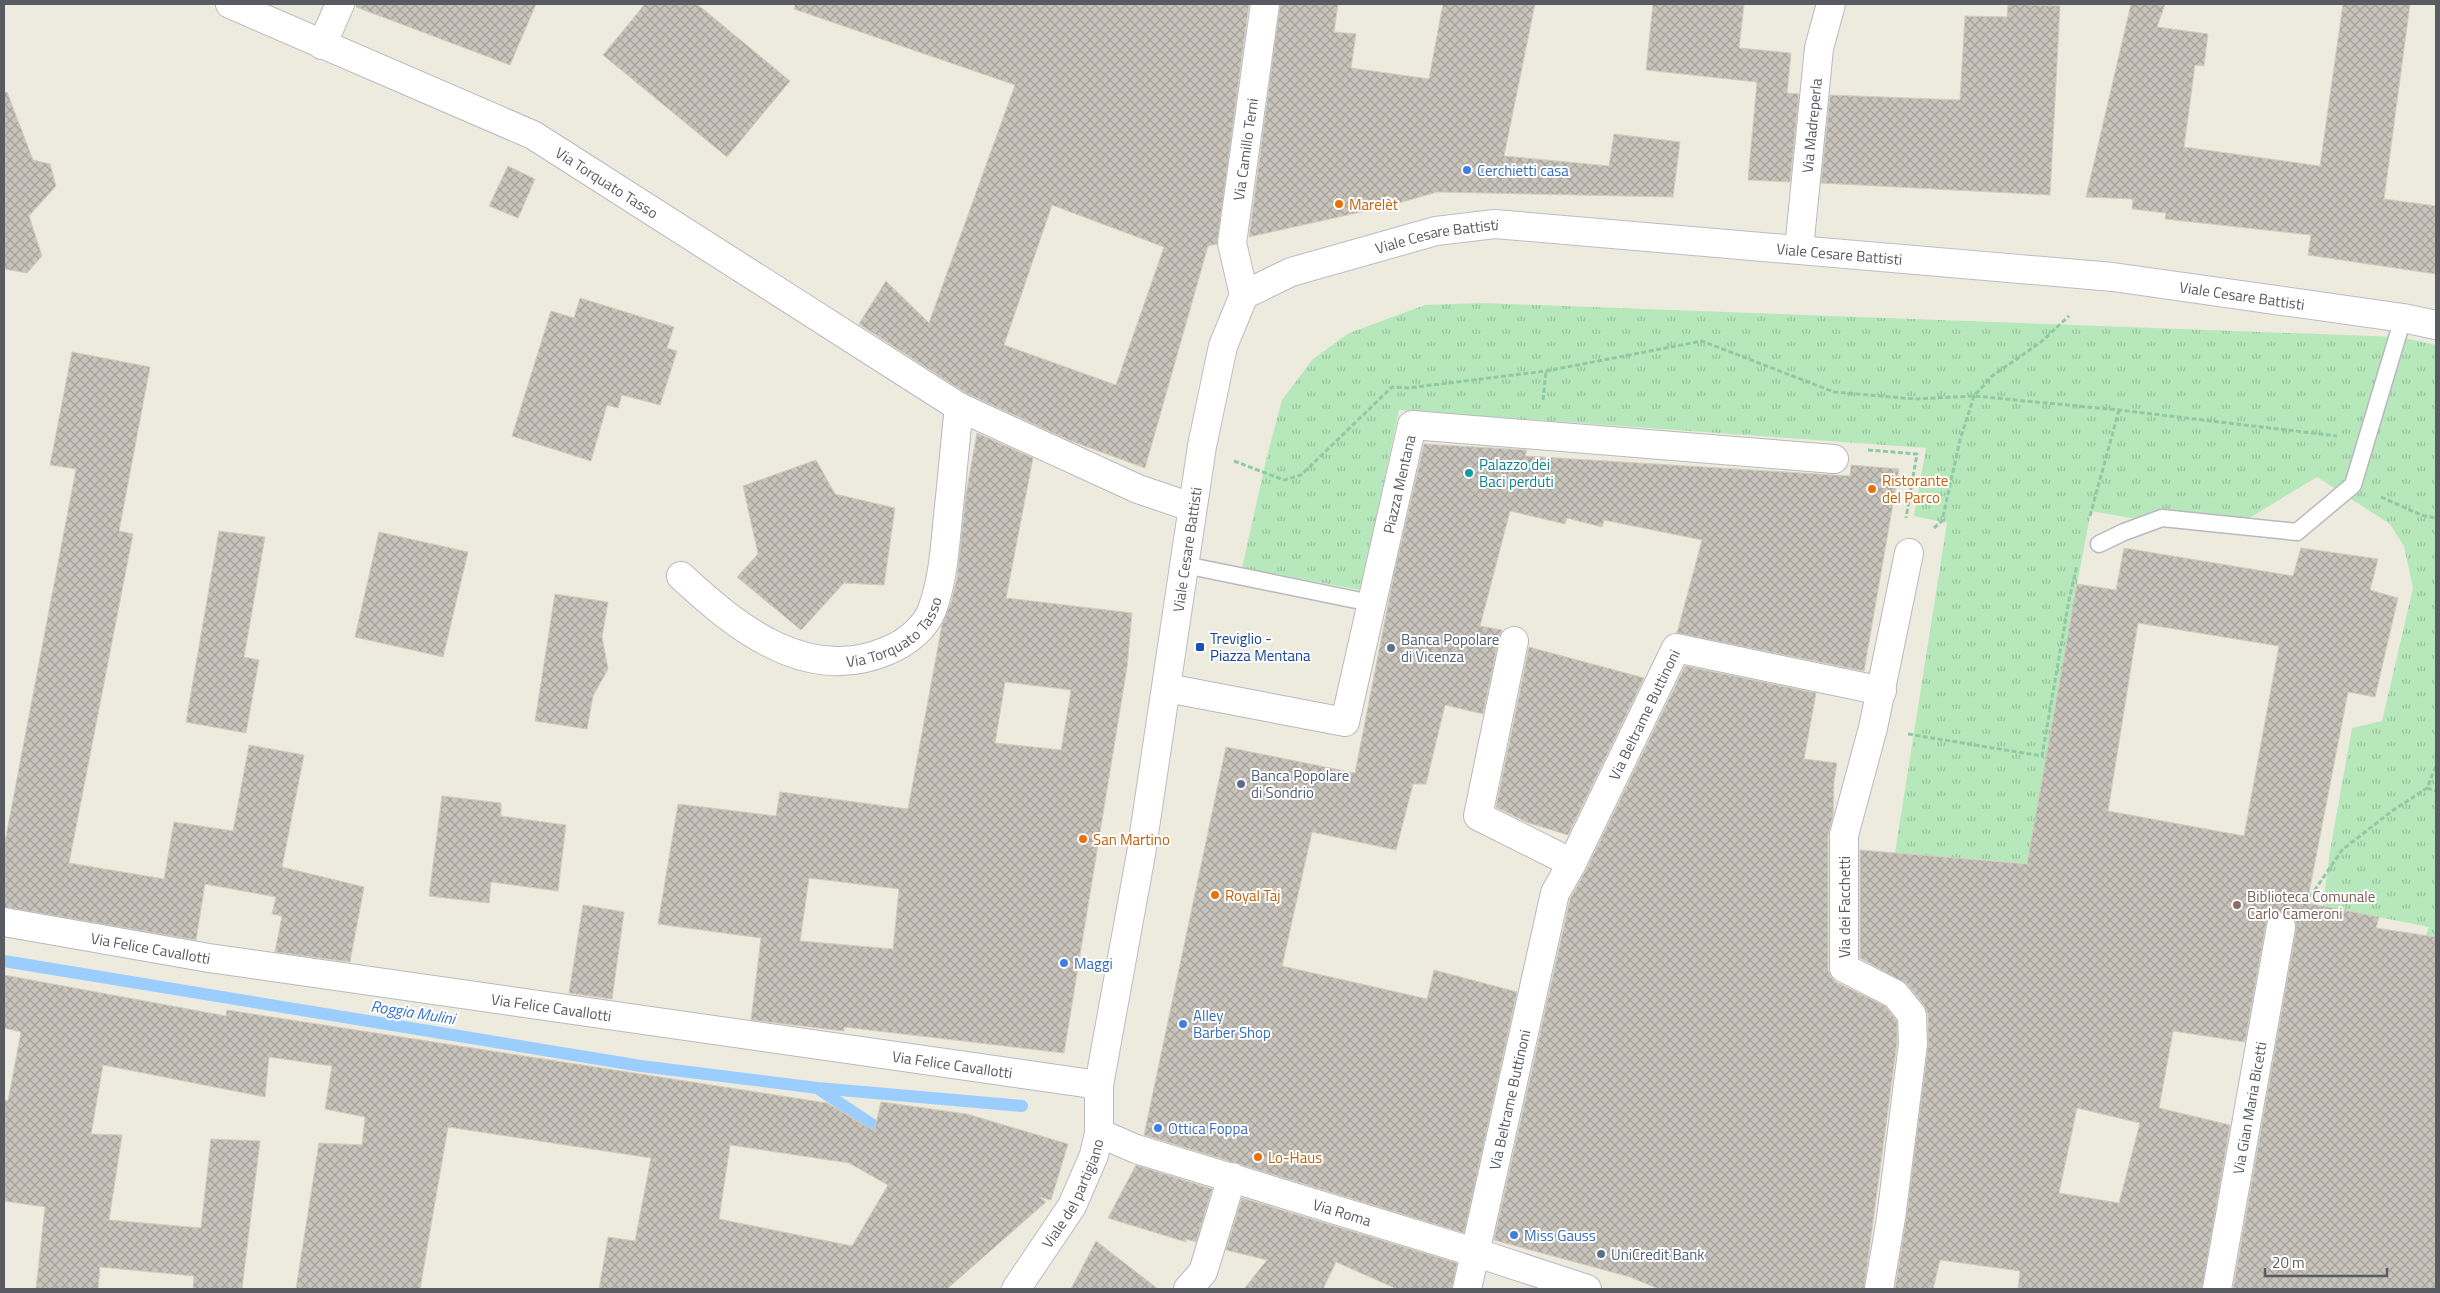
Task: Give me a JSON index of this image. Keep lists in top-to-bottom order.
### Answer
{
  "streets": {
    "street": [
      "Via Madreperla",
      "Via Camillo Terni",
      "Via Torquato Tasso",
      "Viale Cesare Battisti",
      "Piazza Mentana",
      "Via Beltrame Buttinoni",
      "Via dei Facchetti",
      "Via Felice Cavallotti",
      "Via Gian Maria Bicetti",
      "Viale del partigiano",
      "Via Roma"
    ]
  },
  "crossings": [
    ["Via Madreperla", "Viale Cesare Battisti"],
    ["Via Camillo Terni", "Viale Cesare Battisti"],
    ["Via Torquato Tasso", "Viale Cesare Battisti"],
    ["Viale Cesare Battisti", "Piazza Mentana"],
    ["Viale Cesare Battisti", "Via Felice Cavallotti"],
    ["Viale Cesare Battisti", "Viale del partigiano"],
    ["Via Beltrame Buttinoni", "Via dei Facchetti"],
    ["Via Beltrame Buttinoni", "Via Roma"],
    ["Via Felice Cavallotti", "Viale del partigiano"],
    ["Viale del partigiano", "Via Roma"]
  ],
  "water": ["Roggia Mulini"],
  "places": {
    "other": [
      "Cerchietti casa",
      "Marelèt",
      "Palazzo dei Baci perduti",
      "Ristorante del Parco",
      "Banca Popolare di Vicenza",
      "Banca Popolare di Sondrio",
      "San Martino",
      "Royal Taj",
      "Biblioteca Comunale Carlo Cameroni",
      "Maggi",
      "Alley Barber Shop",
      "Ottica Foppa",
      "Lo-Haus",
      "Miss Gauss",
      "UniCredit Bank"
    ],
    "transit": ["Treviglio - Piazza Mentana"]
  },
  "scale_bar": "20 m"
}
